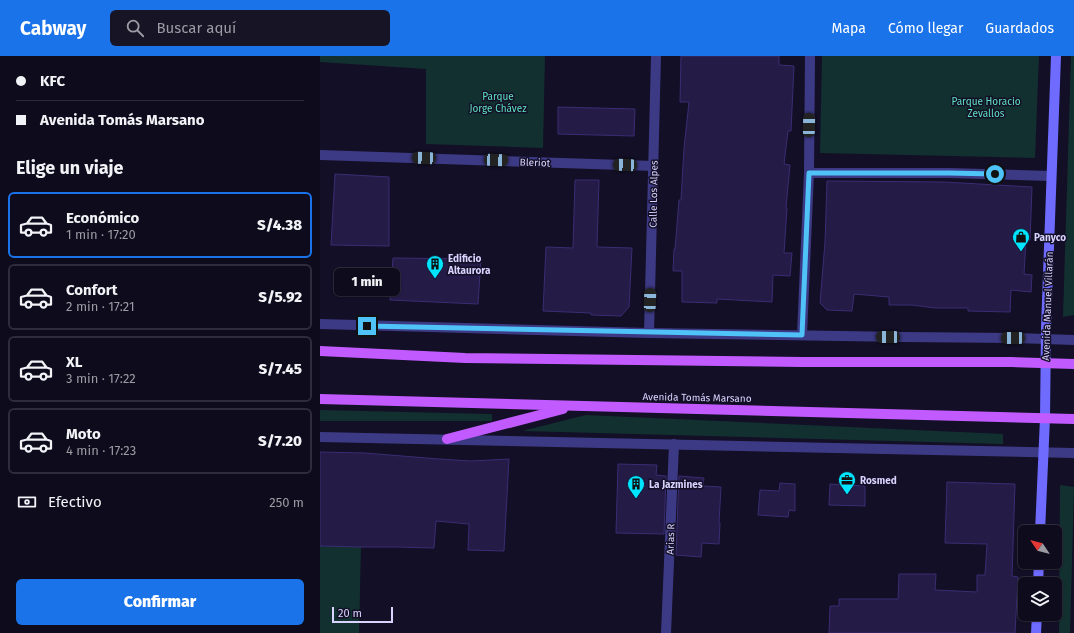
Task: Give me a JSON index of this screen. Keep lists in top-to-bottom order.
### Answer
{
  "streets": {
    "main road": ["Avenida Manuel Villarán", "Avenida Tomás Marsano"],
    "street": ["Bleriot", "Calle Los Alpes", "Arias R"]
  },
  "crossings": [
    ["Bleriot", "Calle Los Alpes"],
    ["Avenida Manuel Villarán", "Avenida Tomás Marsano"]
  ],
  "parks": ["Parque Jorge Chávez", "Parque Horacio Zevallos"],
  "places": {
    "shop": ["Panyco"],
    "building": ["Edificio Altaurora", "La Jazmines"],
    "office": ["Rosmed"]
  },
  "scale_bar": "20 m",
  "north": "top left",
  "page": {
    "header": "Cabway",
    "search": "Buscar aquí",
    "nav": ["Mapa", "Cómo llegar", "Guardados"],
    "banner": ["KFC", "Avenida Tomás Marsano"],
    "heading": "Elige un viaje",
    "list": [
      {
        "name": "Económico",
        "note": "1 min · 17:20",
        "value": "S/4.38"
      },
      {
        "name": "Confort",
        "note": "2 min · 17:21",
        "value": "S/5.92"
      },
      {
        "name": "XL",
        "note": "3 min · 17:22",
        "value": "S/7.45"
      },
      {
        "name": "Moto",
        "note": "4 min · 17:23",
        "value": "S/7.20"
      }
    ],
    "bubble": "1 min",
    "pay": ["Efectivo", "250 m"],
    "buttons": "Confirmar",
    "scale": "20 m"
  }
}
